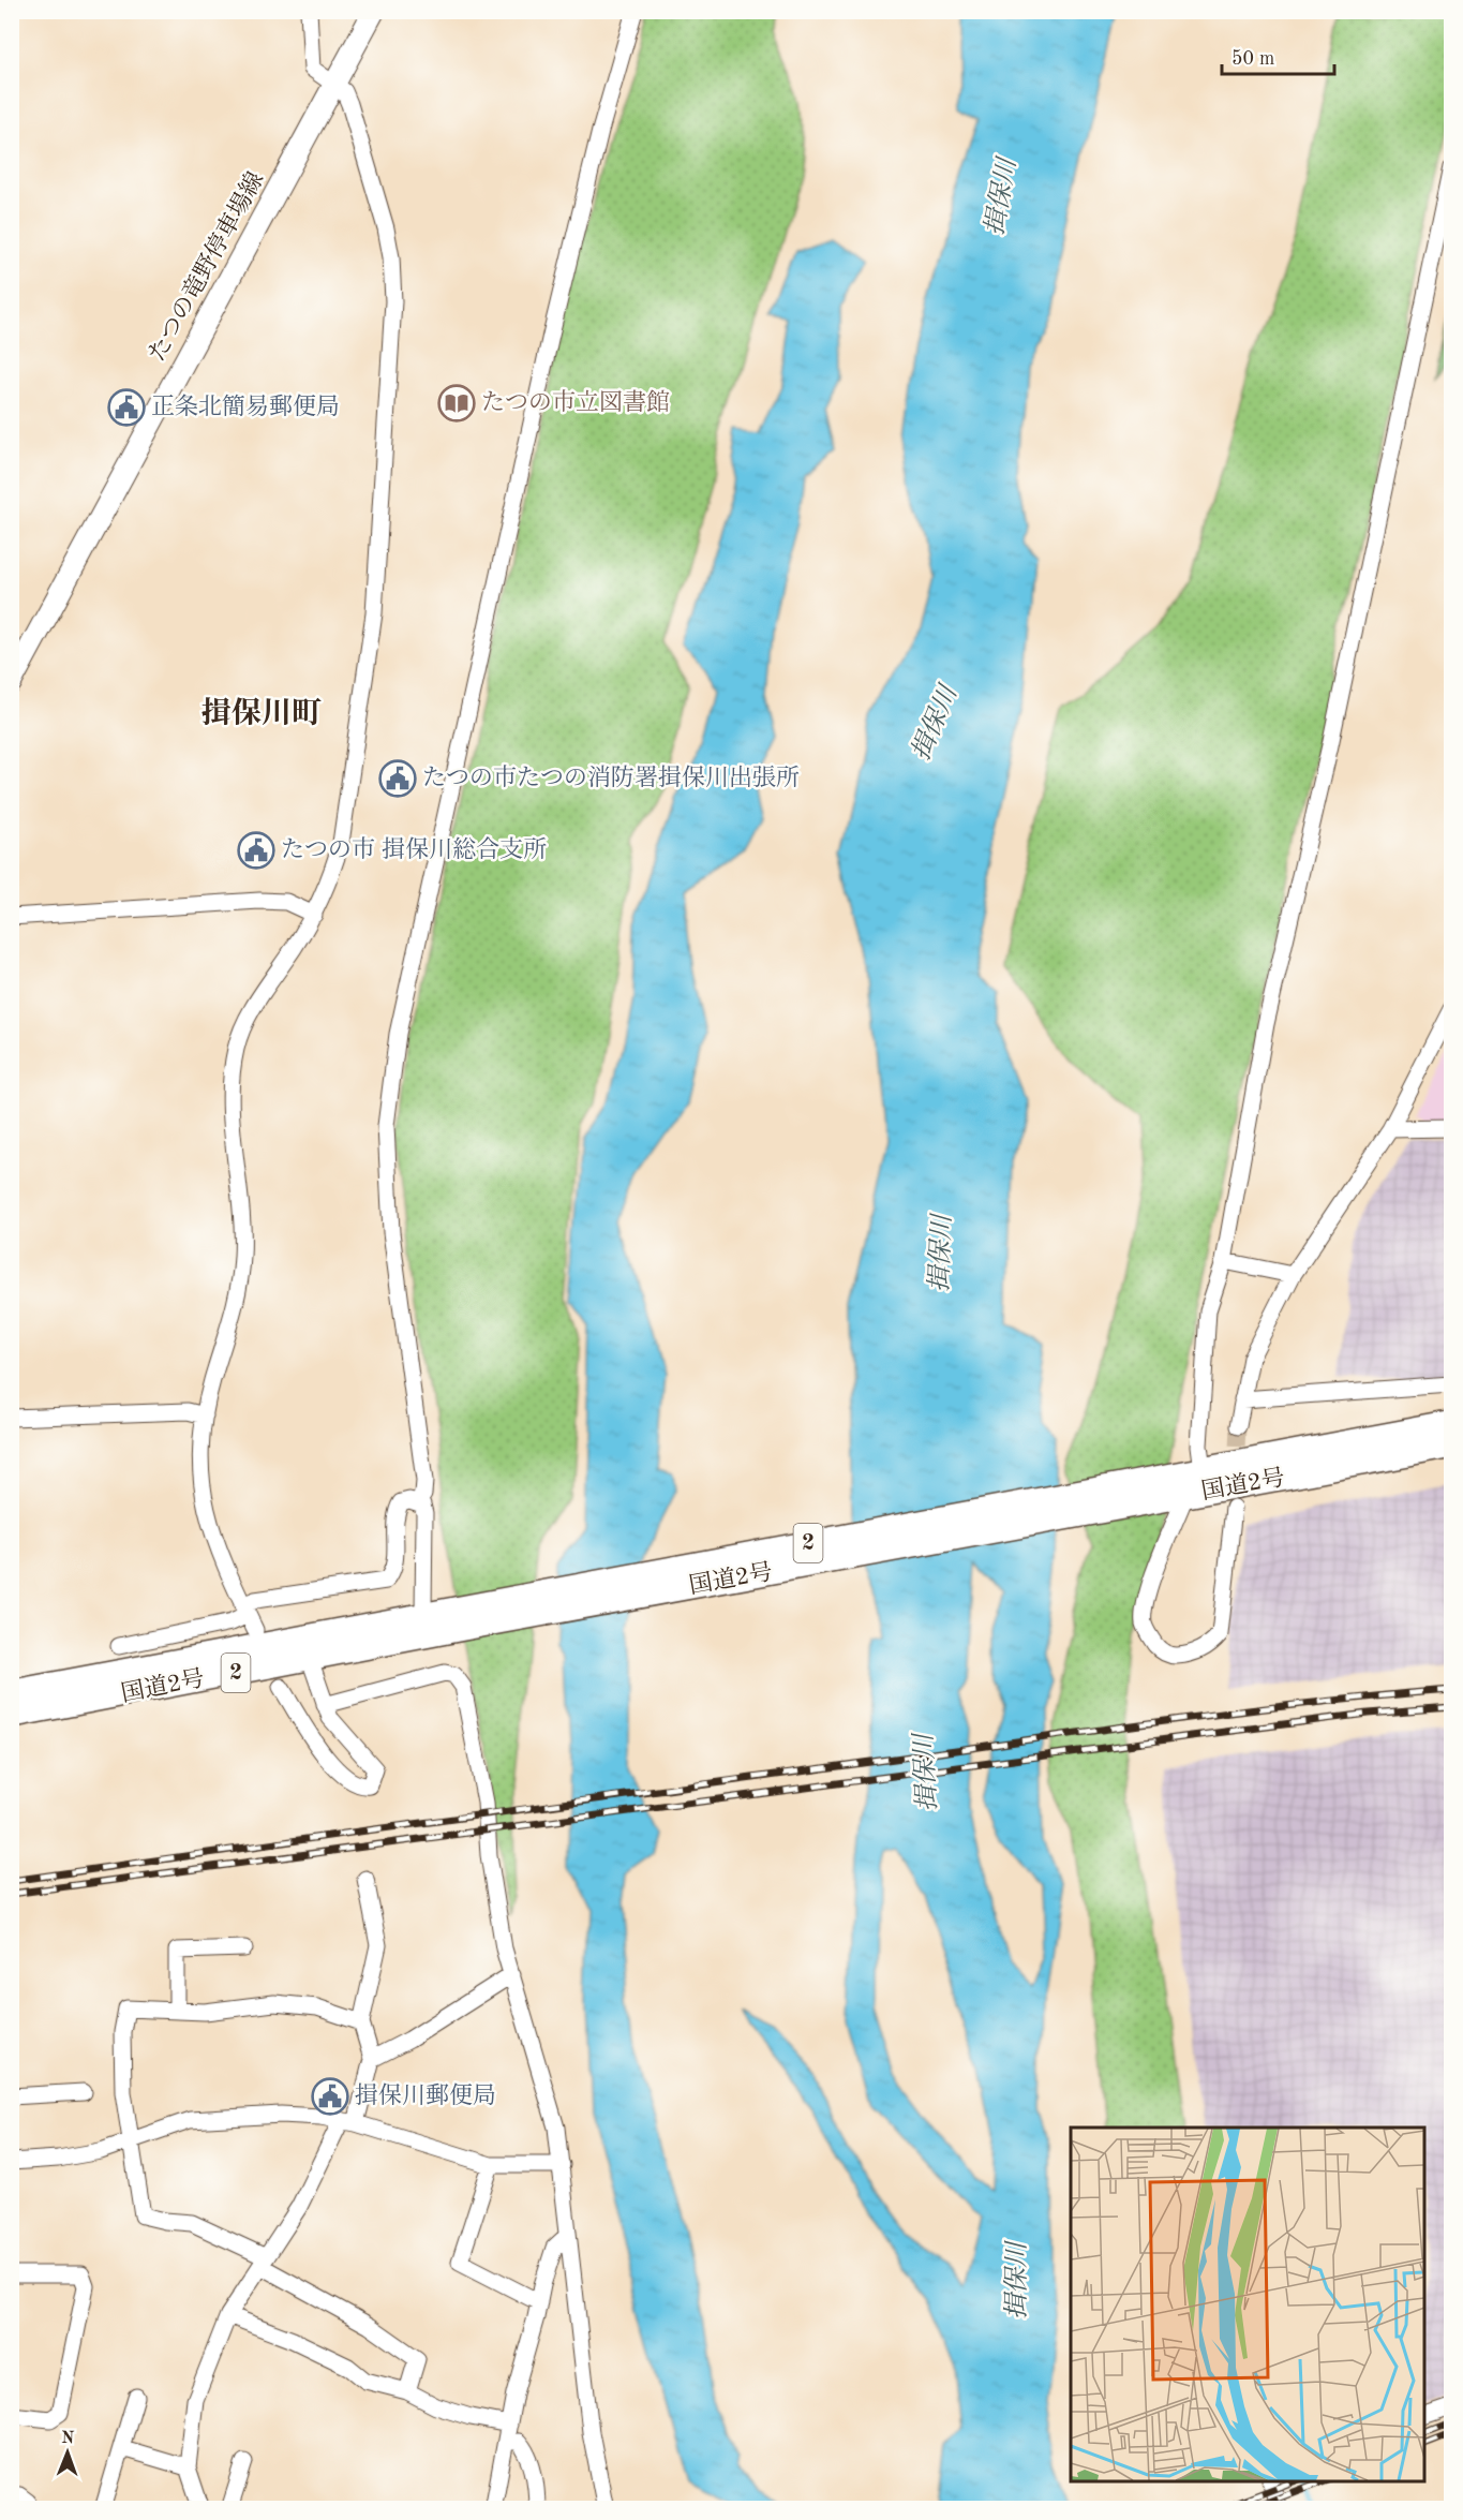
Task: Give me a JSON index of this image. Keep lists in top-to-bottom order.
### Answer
{
  "streets": {
    "highway": ["国道2号", "2"],
    "main road": ["たつの竜野停車場線"]
  },
  "districts": ["揖保川町"],
  "water": ["揖保川"],
  "places": {
    "library": ["たつの市立図書館"],
    "public building": [
      "正条北簡易郵便局",
      "たつの市たつの消防署揖保川出張所",
      "たつの市 揖保川総合支所",
      "揖保川郵便局"
    ]
  },
  "scale_bar": "50 m",
  "north": "top"
}
